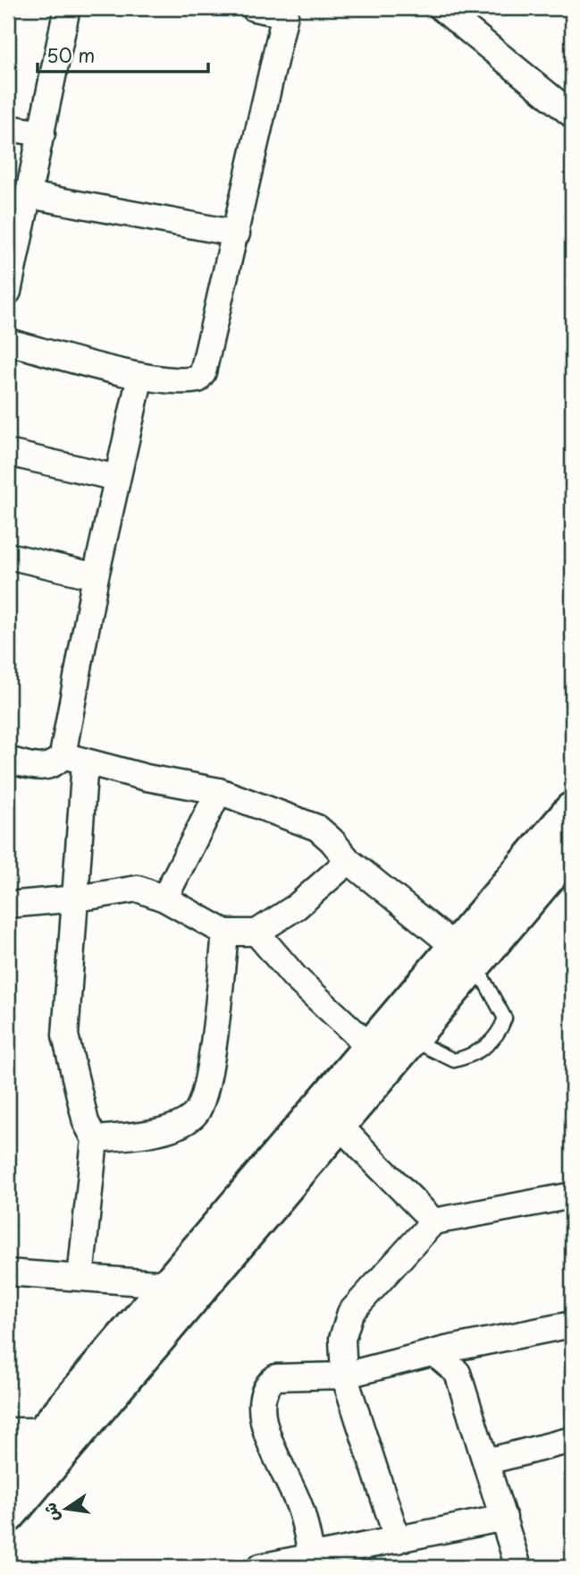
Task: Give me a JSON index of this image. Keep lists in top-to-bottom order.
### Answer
{
  "scale_bar": "50 m",
  "north": "left"
}
